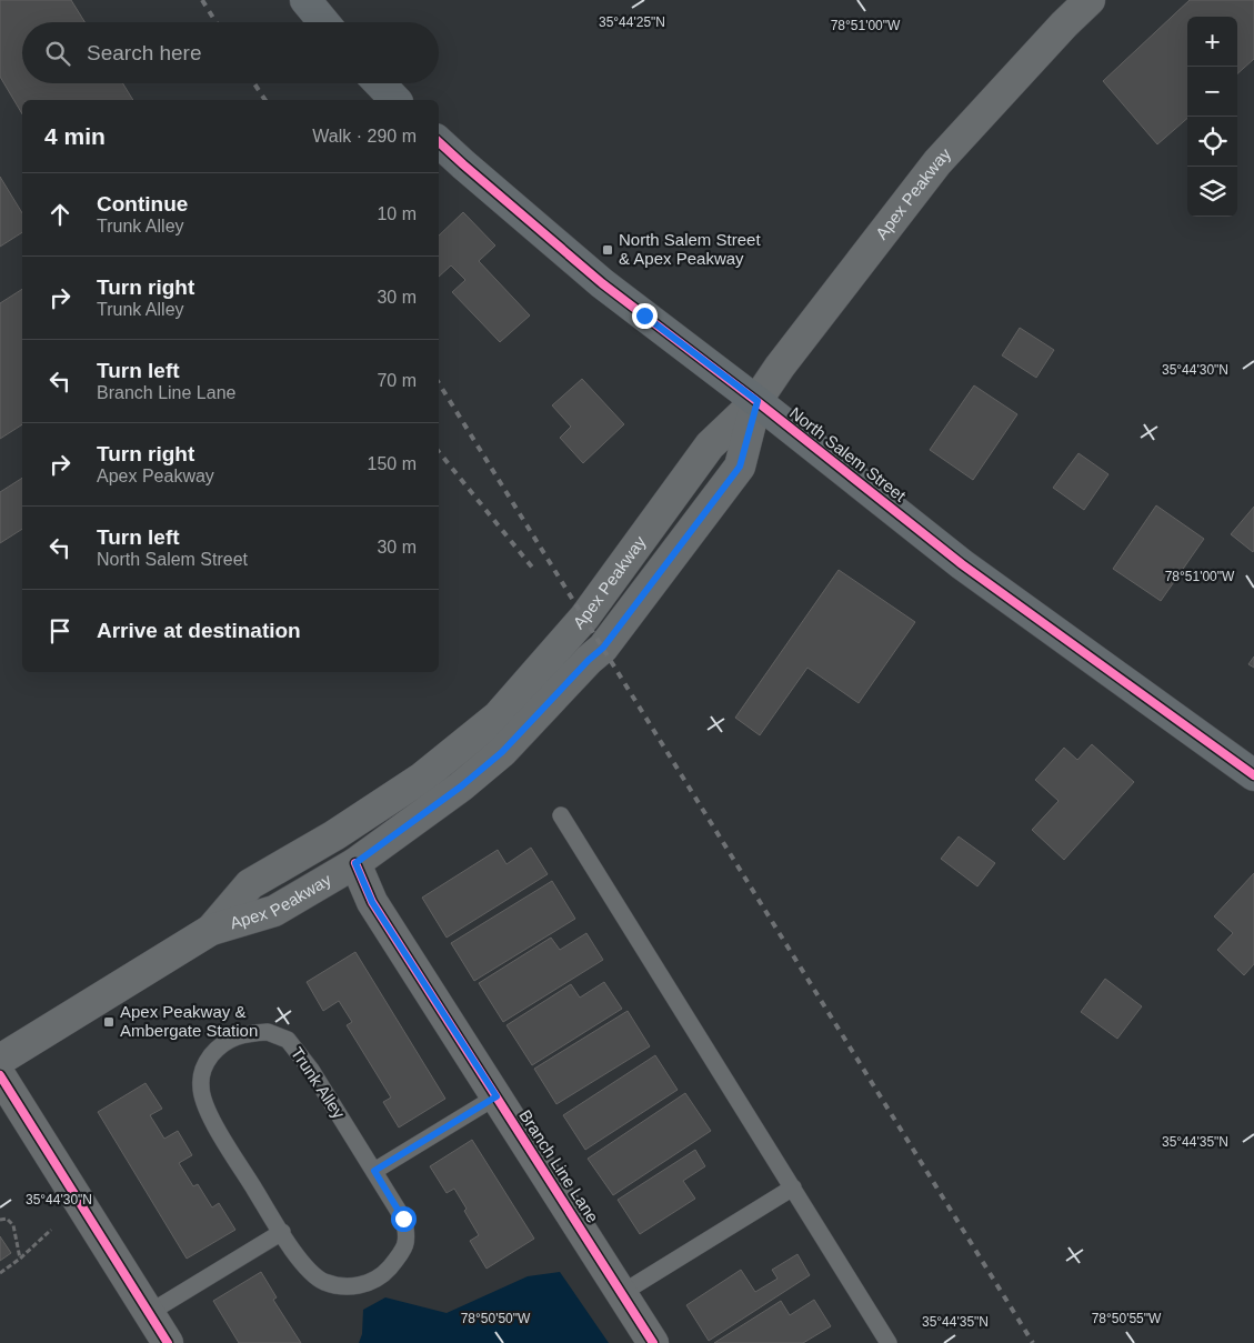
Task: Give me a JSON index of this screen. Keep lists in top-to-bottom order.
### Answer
{
  "streets": {
    "main road": ["Apex Peakway", "North Salem Street", "Branch Line Lane"],
    "lane": ["Trunk Alley"]
  },
  "crossings": [
    ["Apex Peakway", "North Salem Street"],
    ["Apex Peakway", "Branch Line Lane"]
  ],
  "places": {
    "transit": ["North Salem Street & Apex Peakway", "Apex Peakway & Ambergate Station"]
  },
  "page": {
    "map_buttons": ["+", "−"],
    "search": "Search here",
    "heading": ["4 min", "Walk · 290 m"],
    "list": [
      ["Continue", "Trunk Alley", "10 m"],
      ["Turn right", "Trunk Alley", "30 m"],
      ["Turn left", "Branch Line Lane", "70 m"],
      ["Turn right", "Apex Peakway", "150 m"],
      ["Turn left", "North Salem Street", "30 m"],
      "Arrive at destination"
    ]
  },
  "coordinates": [
    "35°44'25\"N",
    "78°51'00\"W",
    "35°44'30\"N",
    "35°44'35\"N",
    "78°50'50\"W",
    "78°50'55\"W"
  ]
}
